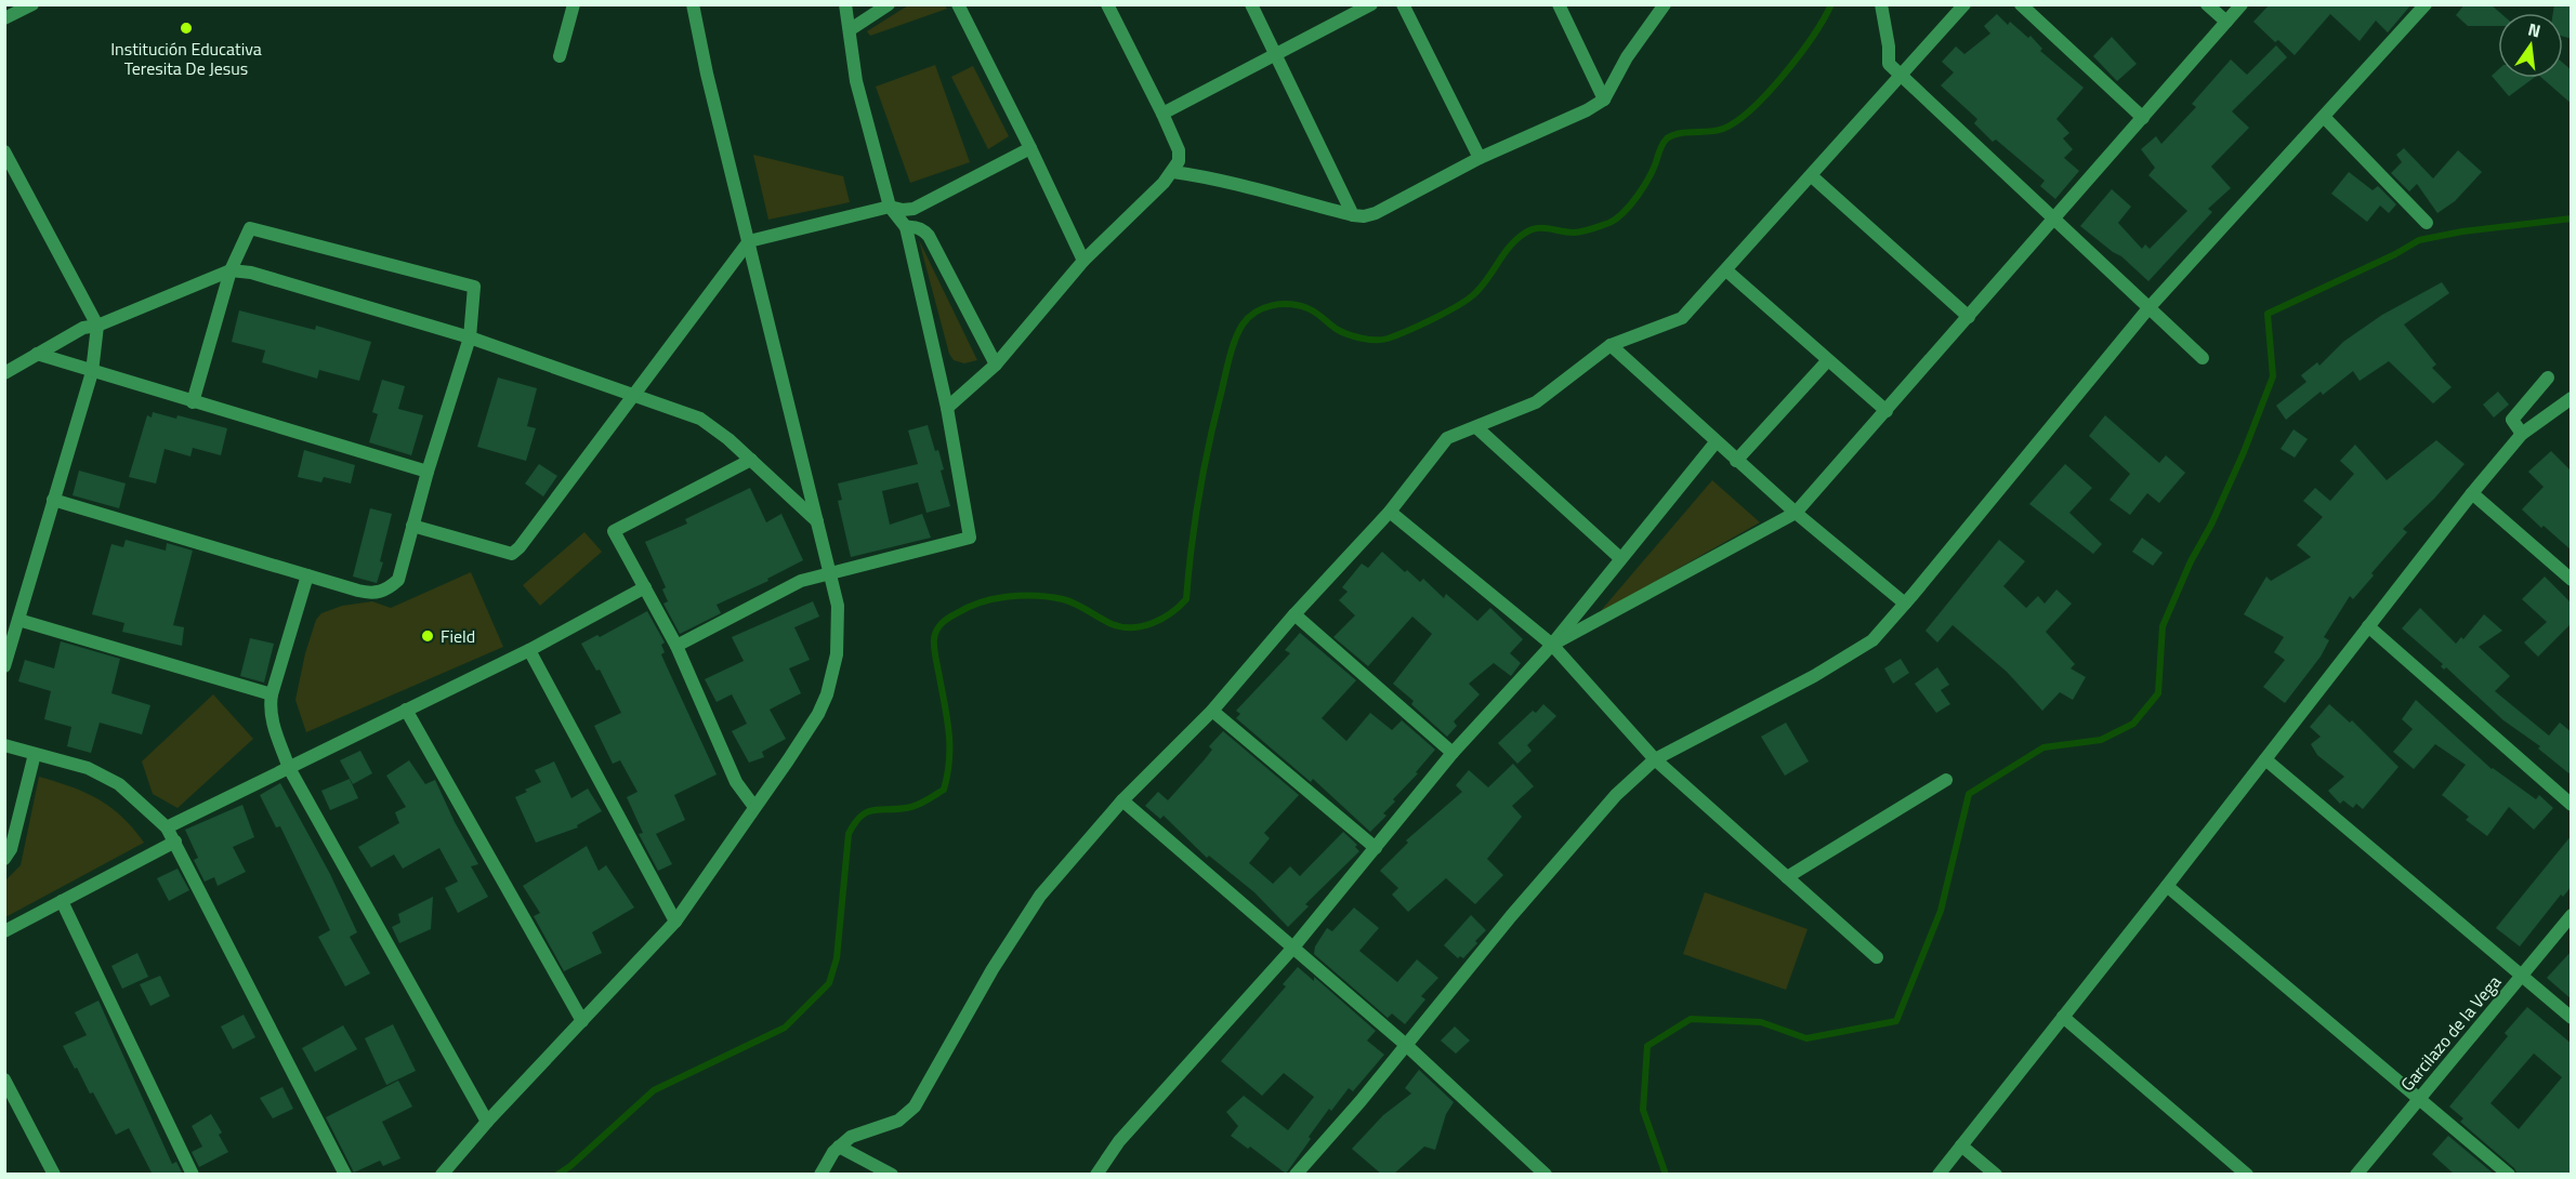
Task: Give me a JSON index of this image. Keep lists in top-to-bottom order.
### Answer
{
  "streets": {
    "street": ["Garcilazo de la Vega"]
  },
  "places": ["Institución Educativa Teresita De Jesus", "Field"],
  "north": "top"
}
